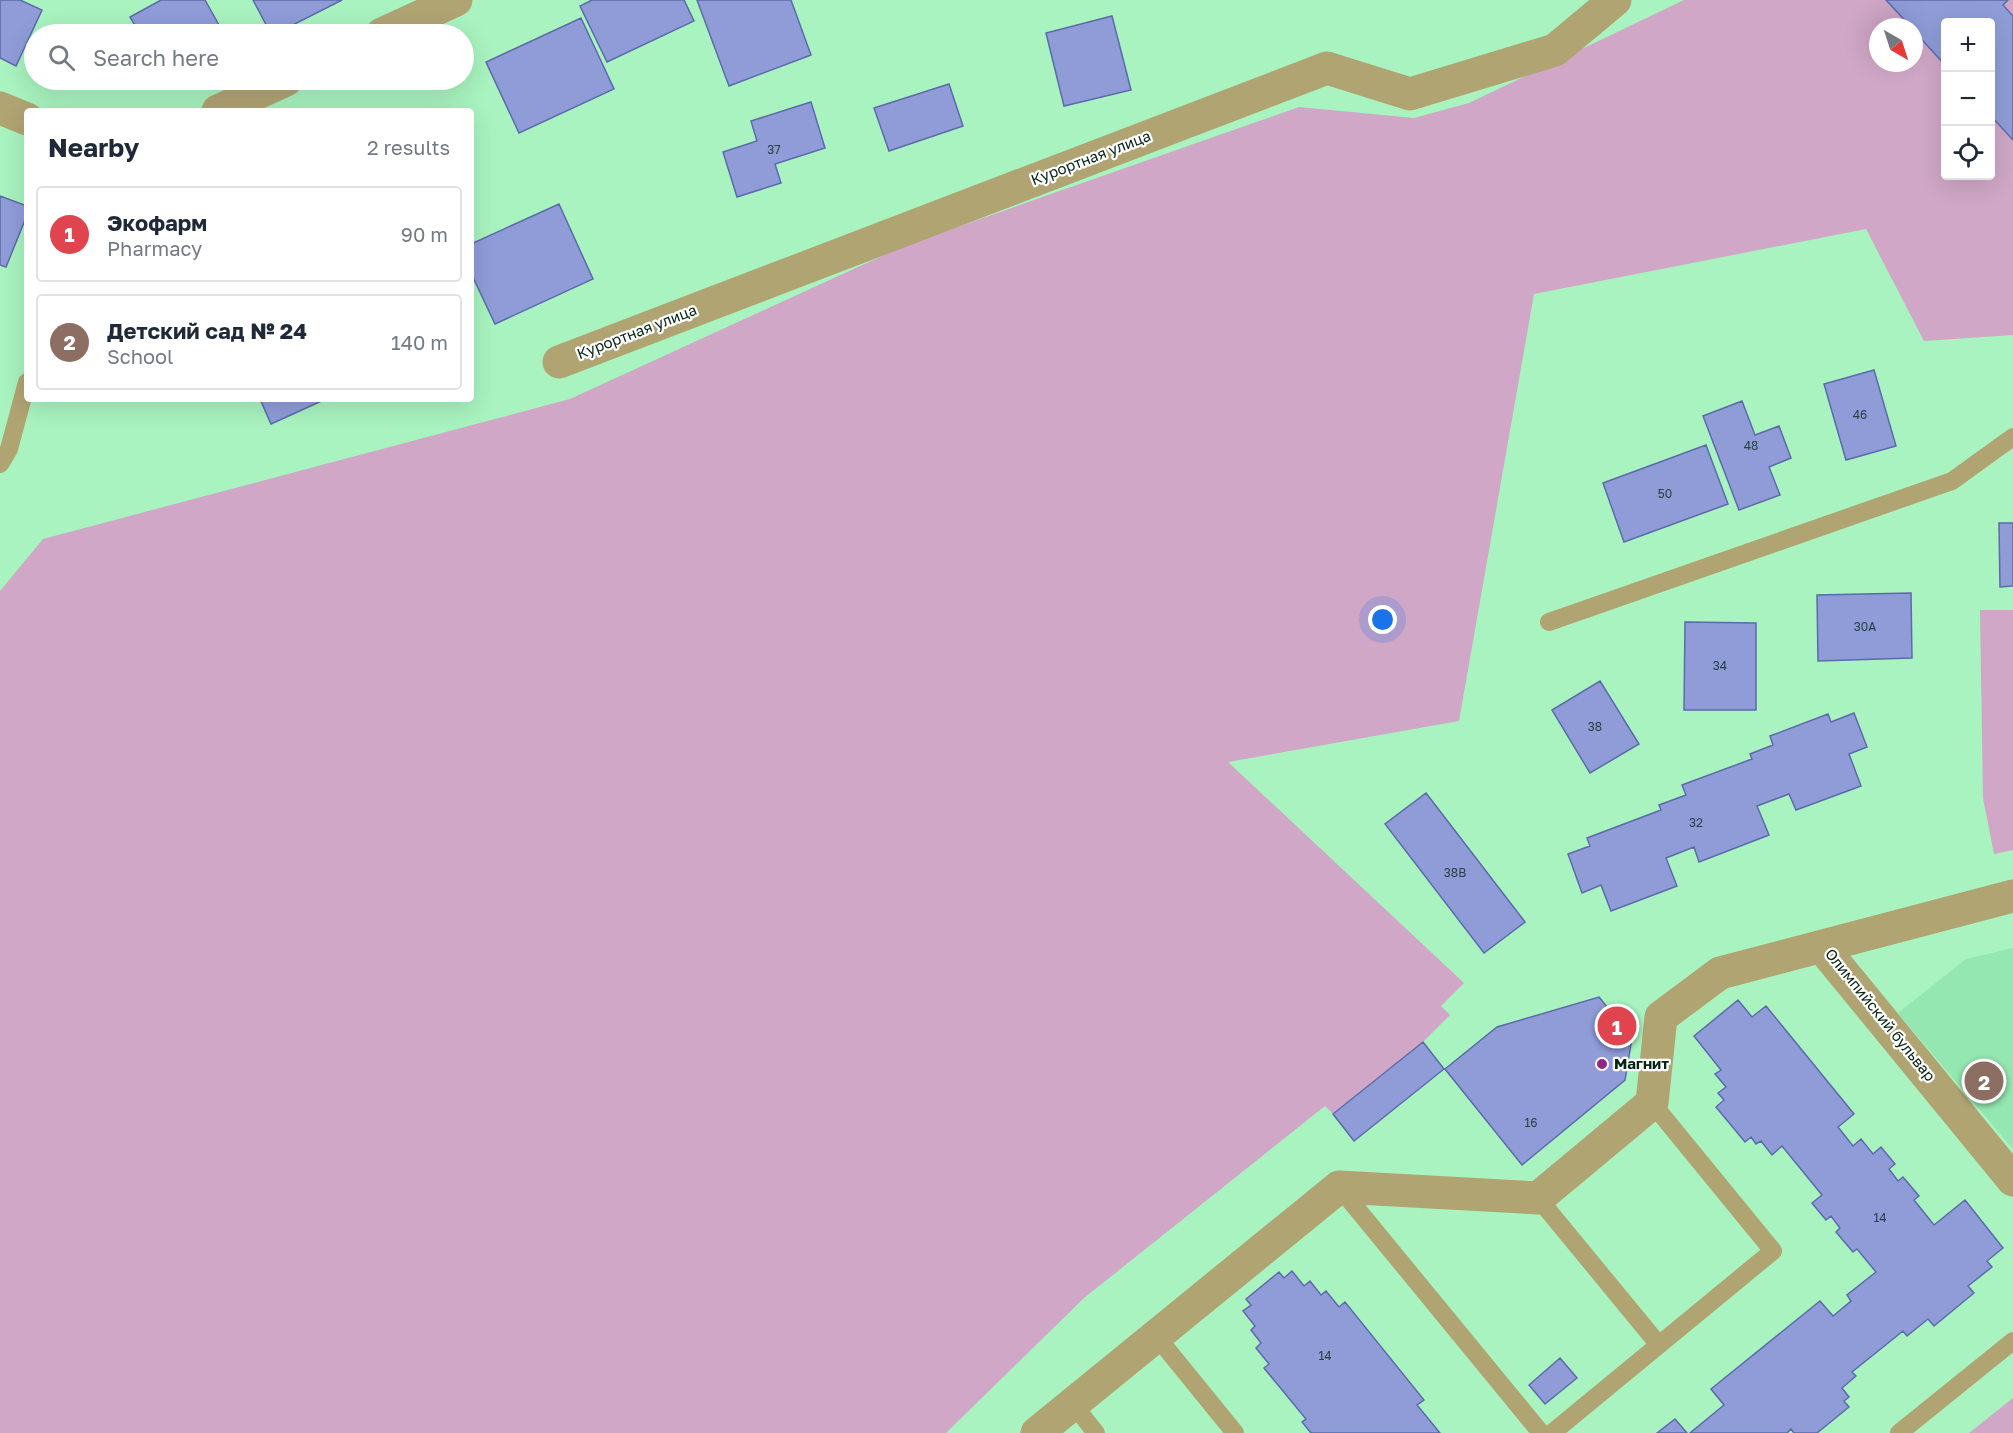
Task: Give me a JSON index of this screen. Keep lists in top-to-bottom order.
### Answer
{
  "streets": {
    "street": ["Курортная улица", "Олимпийский бульвар"]
  },
  "places": ["Магнит"],
  "house_numbers": [
    "37",
    "46",
    "48",
    "50",
    "30А",
    "34",
    "38",
    "32",
    "38В",
    "16",
    "14",
    "14"
  ],
  "north": "bottom right",
  "page": {
    "map_buttons": ["+", "−"],
    "search": "Search here",
    "heading": ["Nearby", "2 results"],
    "list": [
      {
        "mark": "1",
        "name": "Экофарм",
        "note": "Pharmacy",
        "value": "90 m"
      },
      {
        "mark": "2",
        "name": "Детский сад № 24",
        "note": "School",
        "value": "140 m"
      }
    ],
    "pins": ["1", "2"]
  }
}
